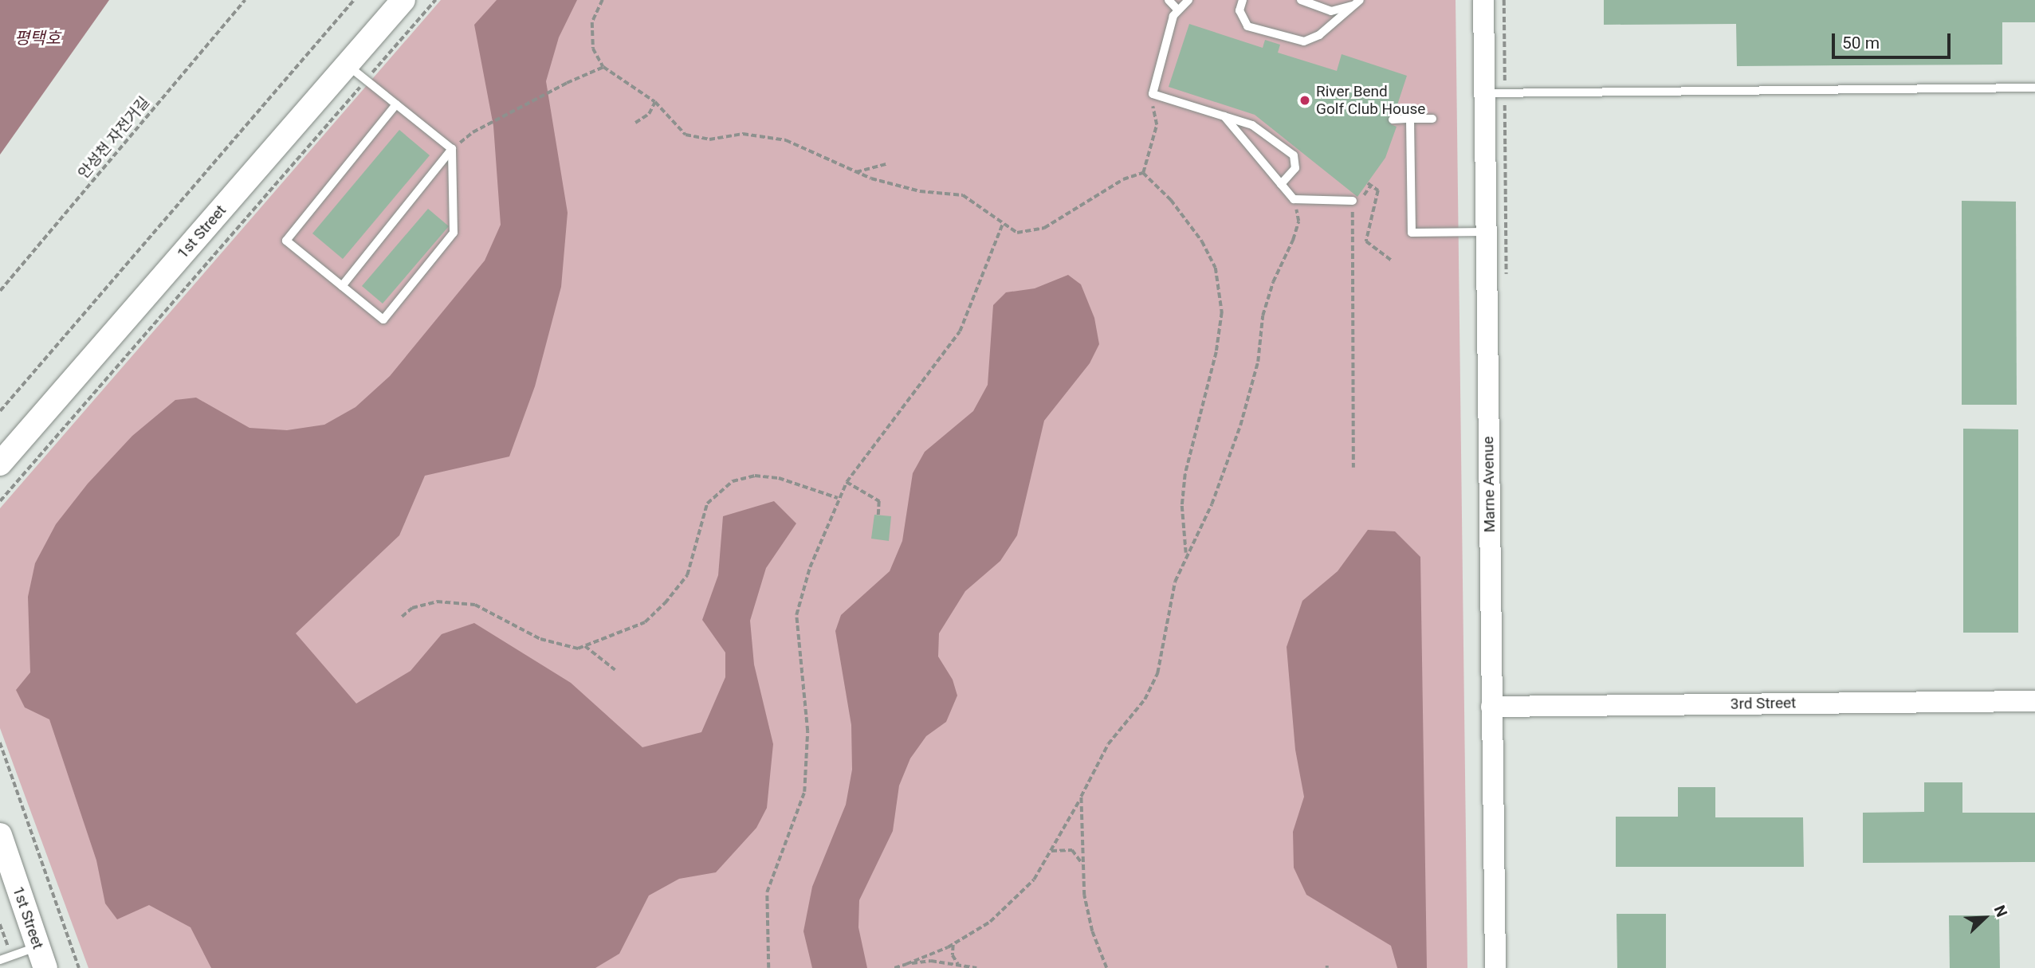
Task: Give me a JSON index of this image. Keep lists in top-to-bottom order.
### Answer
{
  "streets": {
    "main road": ["1st Street"],
    "street": ["Marne Avenue", "3rd Street"],
    "path": ["안성천 자전거길"]
  },
  "crossings": [
    ["Marne Avenue", "3rd Street"]
  ],
  "water": ["평택호"],
  "places": ["River Bend Golf Club House"],
  "scale_bar": "50 m",
  "north": "top right"
}
